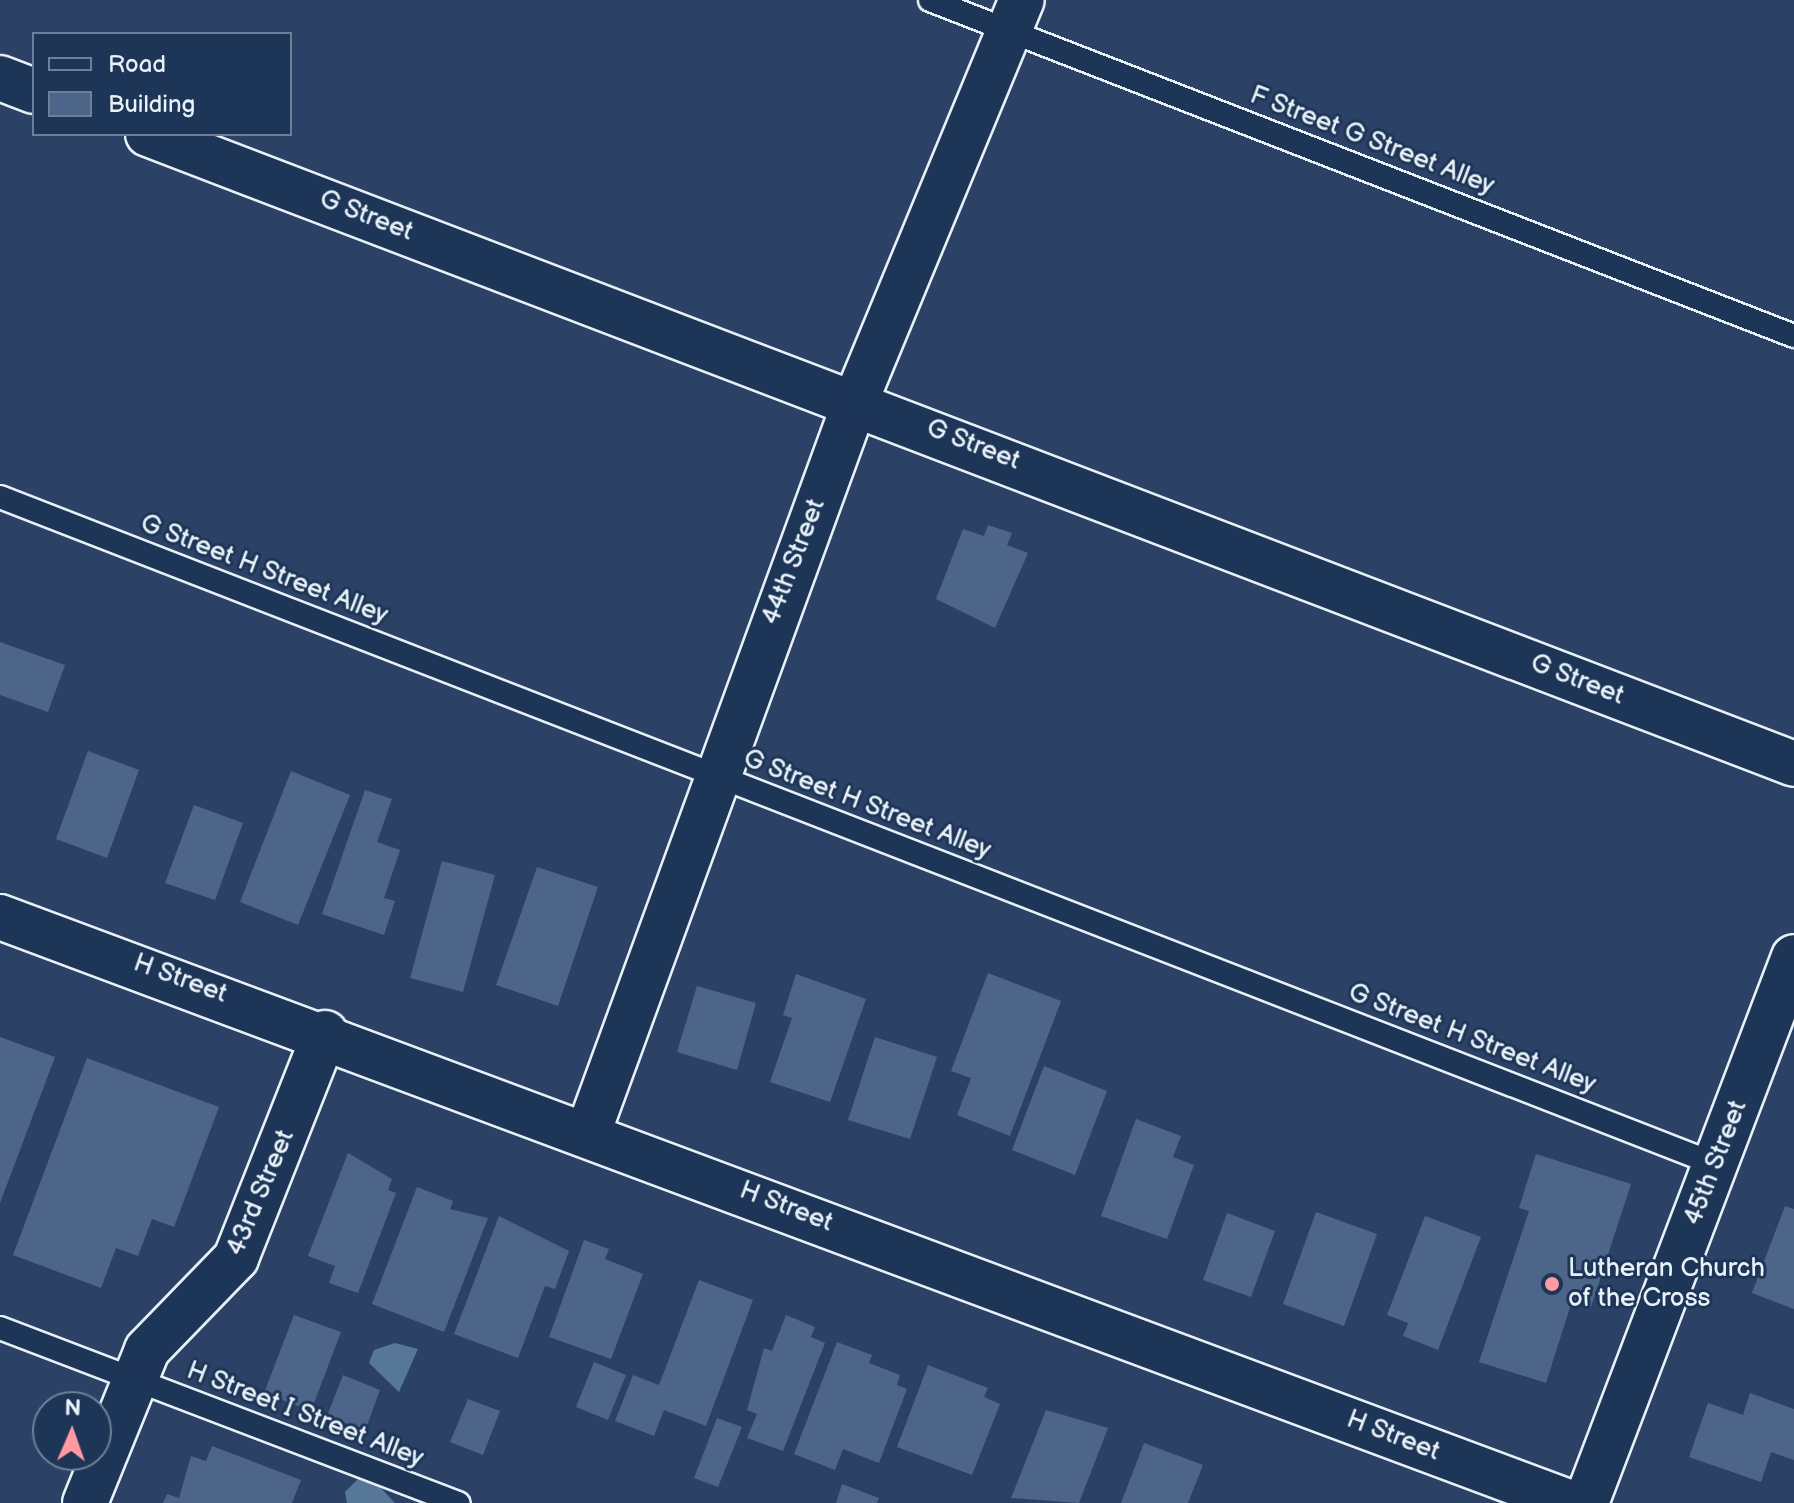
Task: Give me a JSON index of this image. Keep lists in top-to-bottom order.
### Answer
{
  "streets": {
    "street": [
      "G Street",
      "44th Street",
      "H Street",
      "45th Street",
      "43rd Street"
    ],
    "lane": ["F Street G Street Alley", "G Street H Street Alley", "H Street I Street Alley"]
  },
  "crossings": [
    ["F Street G Street Alley", "44th Street"],
    ["G Street", "44th Street"],
    ["44th Street", "G Street H Street Alley"],
    ["44th Street", "H Street"],
    ["G Street H Street Alley", "45th Street"],
    ["H Street", "43rd Street"],
    ["43rd Street", "H Street I Street Alley"]
  ],
  "places": ["Lutheran Church of the Cross"],
  "legend": ["Road", "Building"],
  "north": "top"
}
